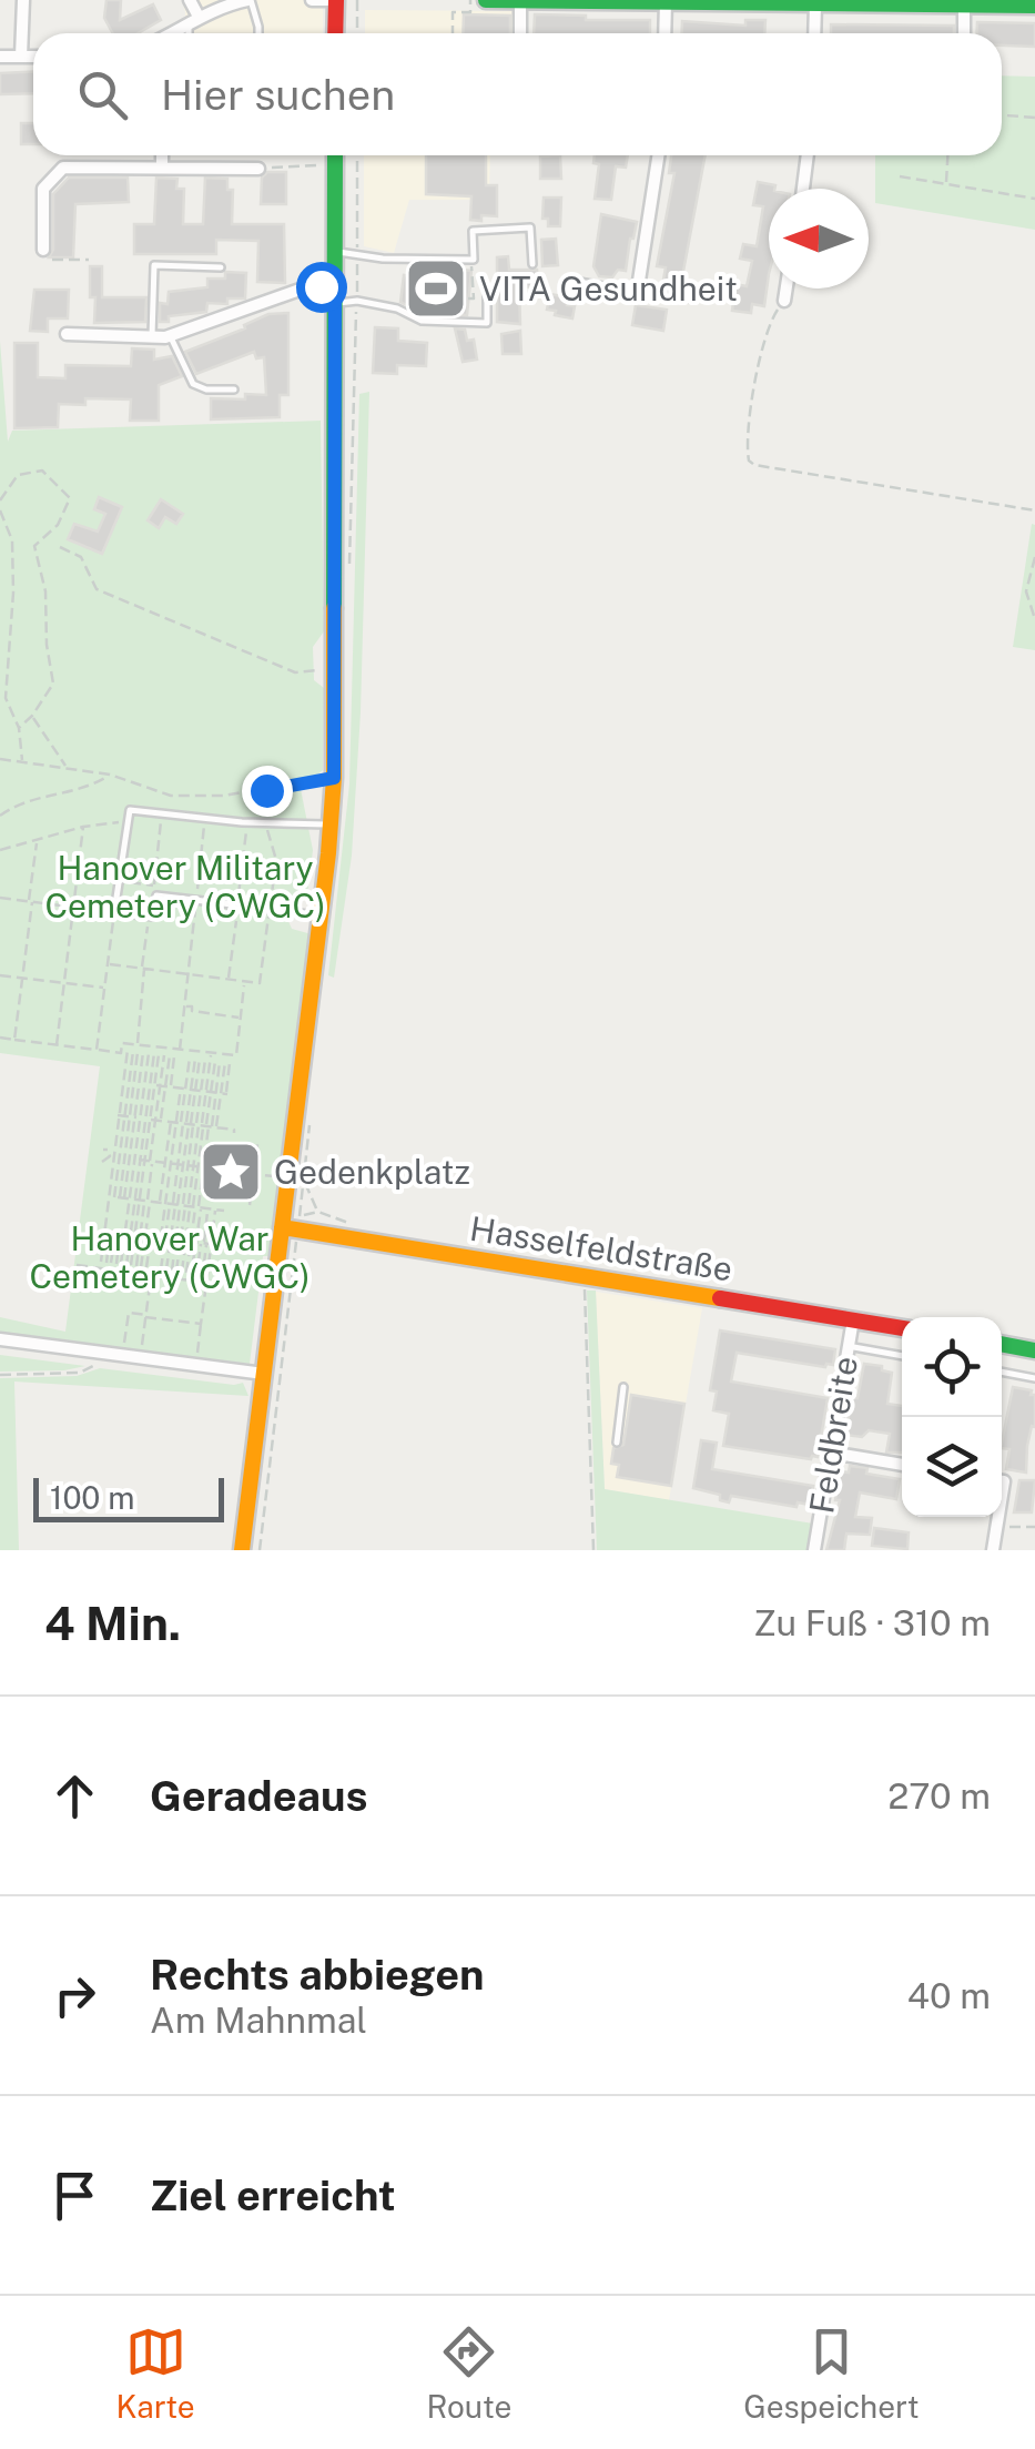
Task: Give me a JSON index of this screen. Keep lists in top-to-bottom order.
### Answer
{
  "streets": {
    "main road": ["Hasselfeldstraße"],
    "street": ["Feldbreite"]
  },
  "crossings": [
    ["Hasselfeldstraße", "Feldbreite"]
  ],
  "parks": ["Hanover Military Cemetery (CWGC)", "Hanover War Cemetery (CWGC)"],
  "places": {
    "sports": ["VITA Gesundheit"],
    "place": ["Gedenkplatz"]
  },
  "scale_bar": "100 m",
  "north": "left",
  "page": {
    "search": "Hier suchen",
    "scale": "100 m",
    "heading": ["4 Min.", "Zu Fuß · 310 m"],
    "list": [
      ["Geradeaus", "270 m"],
      ["Rechts abbiegen", "Am Mahnmal", "40 m"],
      "Ziel erreicht"
    ],
    "nav": ["Karte", "Route", "Gespeichert"]
  }
}
